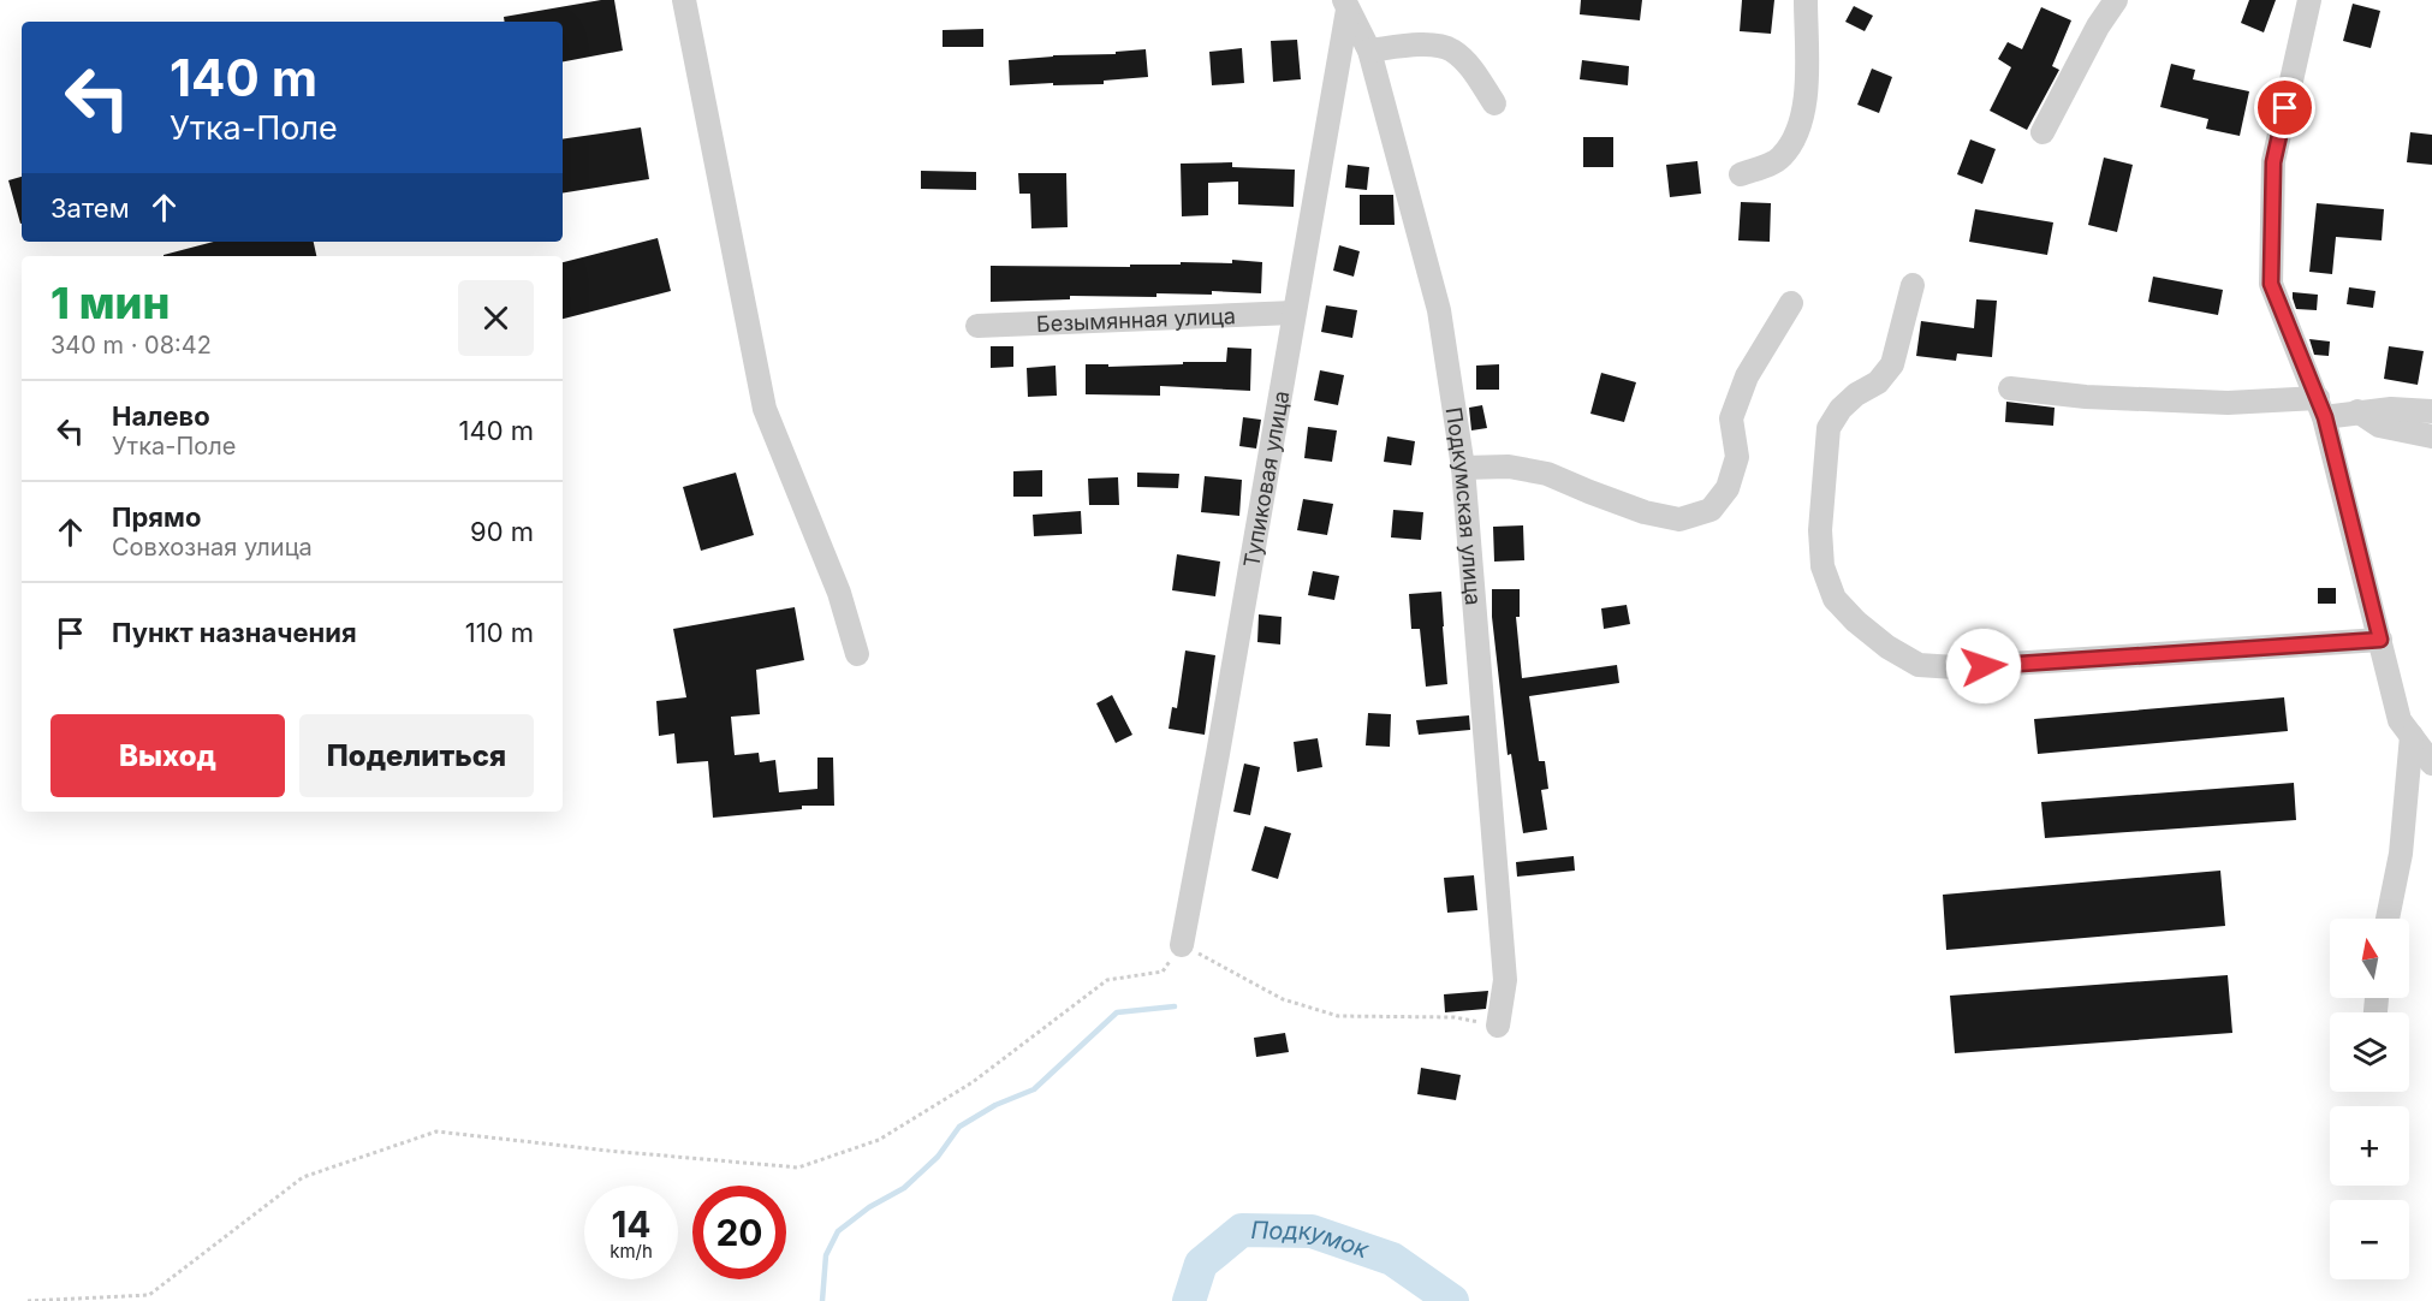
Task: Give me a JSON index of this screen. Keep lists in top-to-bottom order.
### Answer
{
  "streets": {
    "street": ["Безымянная улица", "Тупиковая улица", "Подкумская улица"]
  },
  "crossings": [
    ["Безымянная улица", "Тупиковая улица"],
    ["Тупиковая улица", "Подкумская улица"]
  ],
  "water": ["Подкумок"],
  "north": "top",
  "page": {
    "turn": ["140 m", "Утка-Поле"],
    "then": "Затем",
    "heading": ["1 мин", "340 m · 08:42"],
    "list": [
      {
        "name": "Налево",
        "note": "Утка-Поле",
        "value": "140 m"
      },
      {
        "name": "Прямо",
        "note": "Совхозная улица",
        "value": "90 m"
      },
      {
        "name": "Пункт назначения",
        "value": "110 m"
      }
    ],
    "buttons": ["Выход", "Поделиться"],
    "map_buttons": ["+", "−"],
    "speed": "14 km/h",
    "limit": "20"
  }
}
